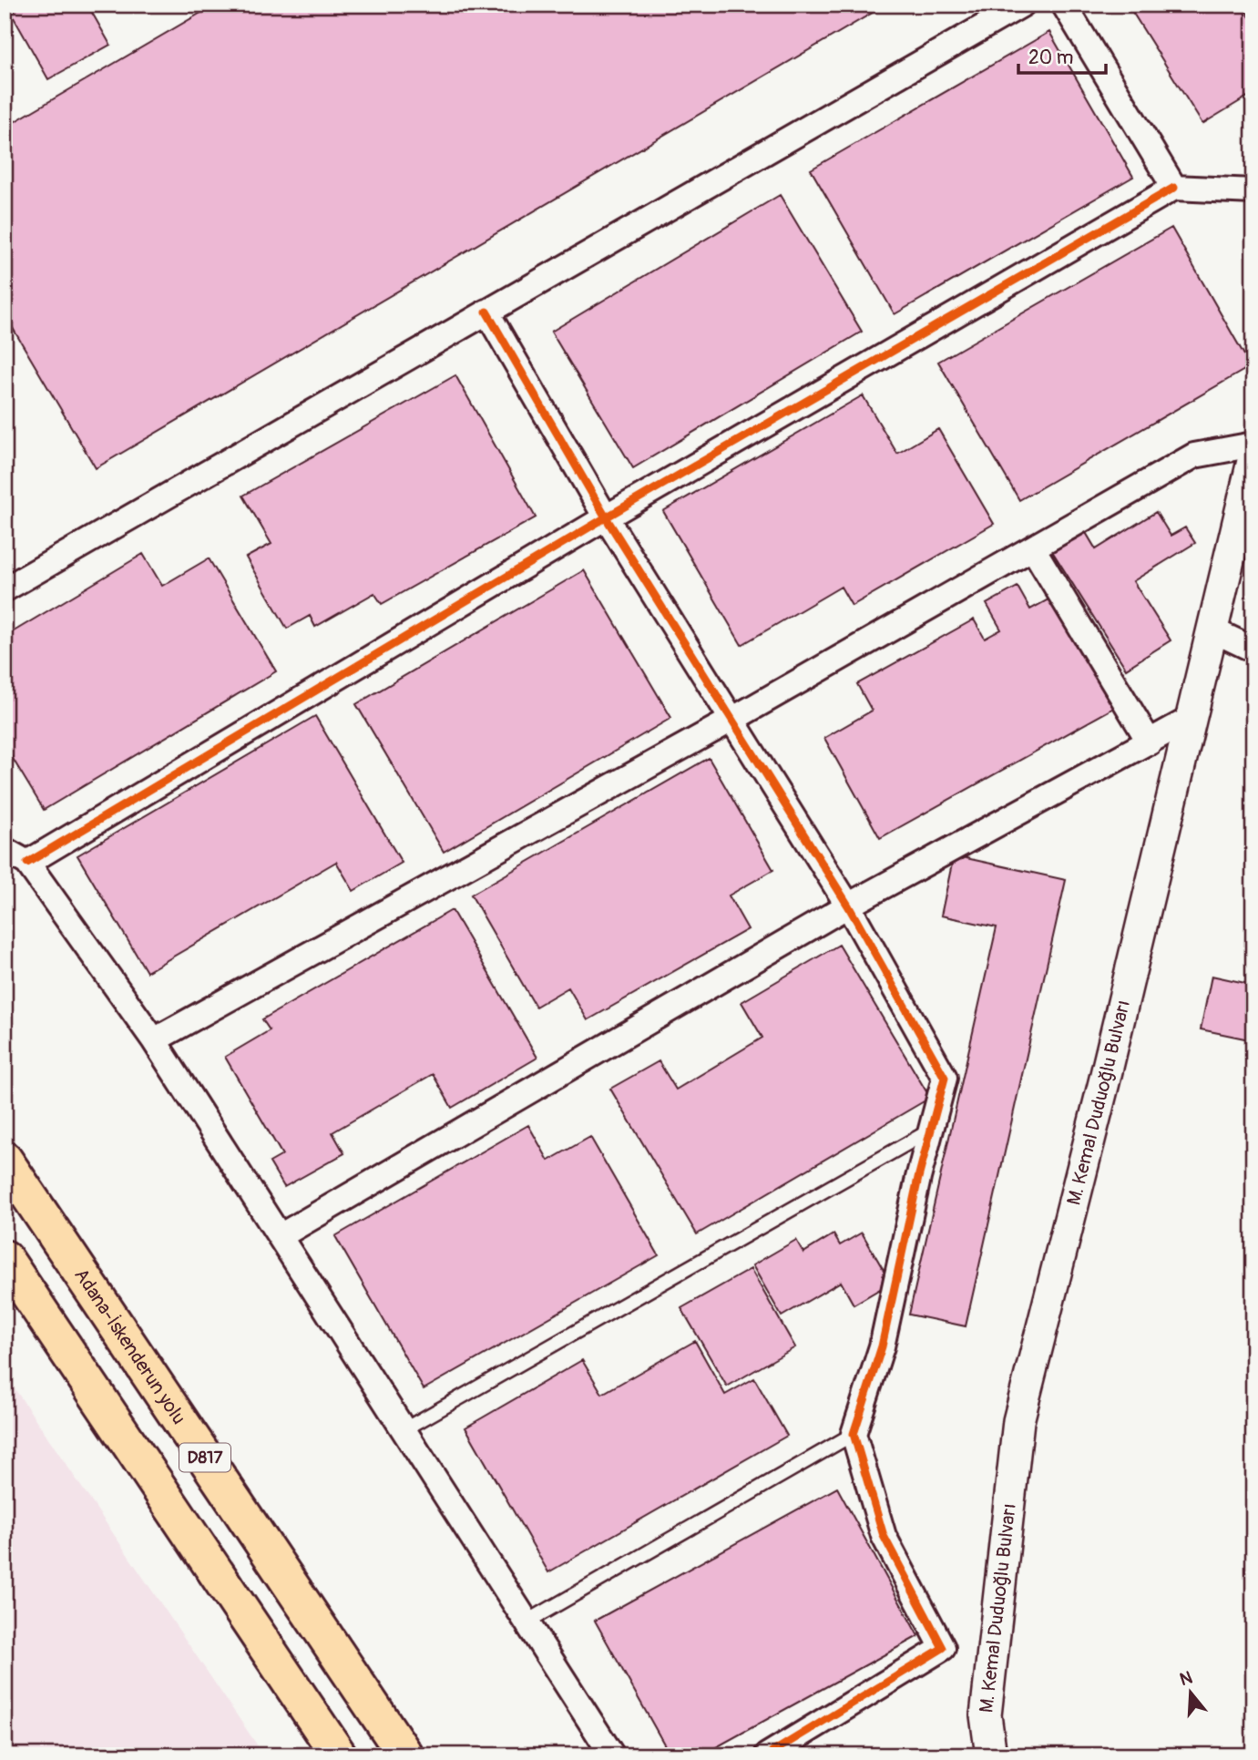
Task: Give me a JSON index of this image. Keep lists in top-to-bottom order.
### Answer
{
  "streets": {
    "highway": ["Adana-İskenderun yolu", "D817"],
    "street": ["M. Kemal Duduoğlu Bulvarı"]
  },
  "scale_bar": "20 m",
  "north": "top"
}
